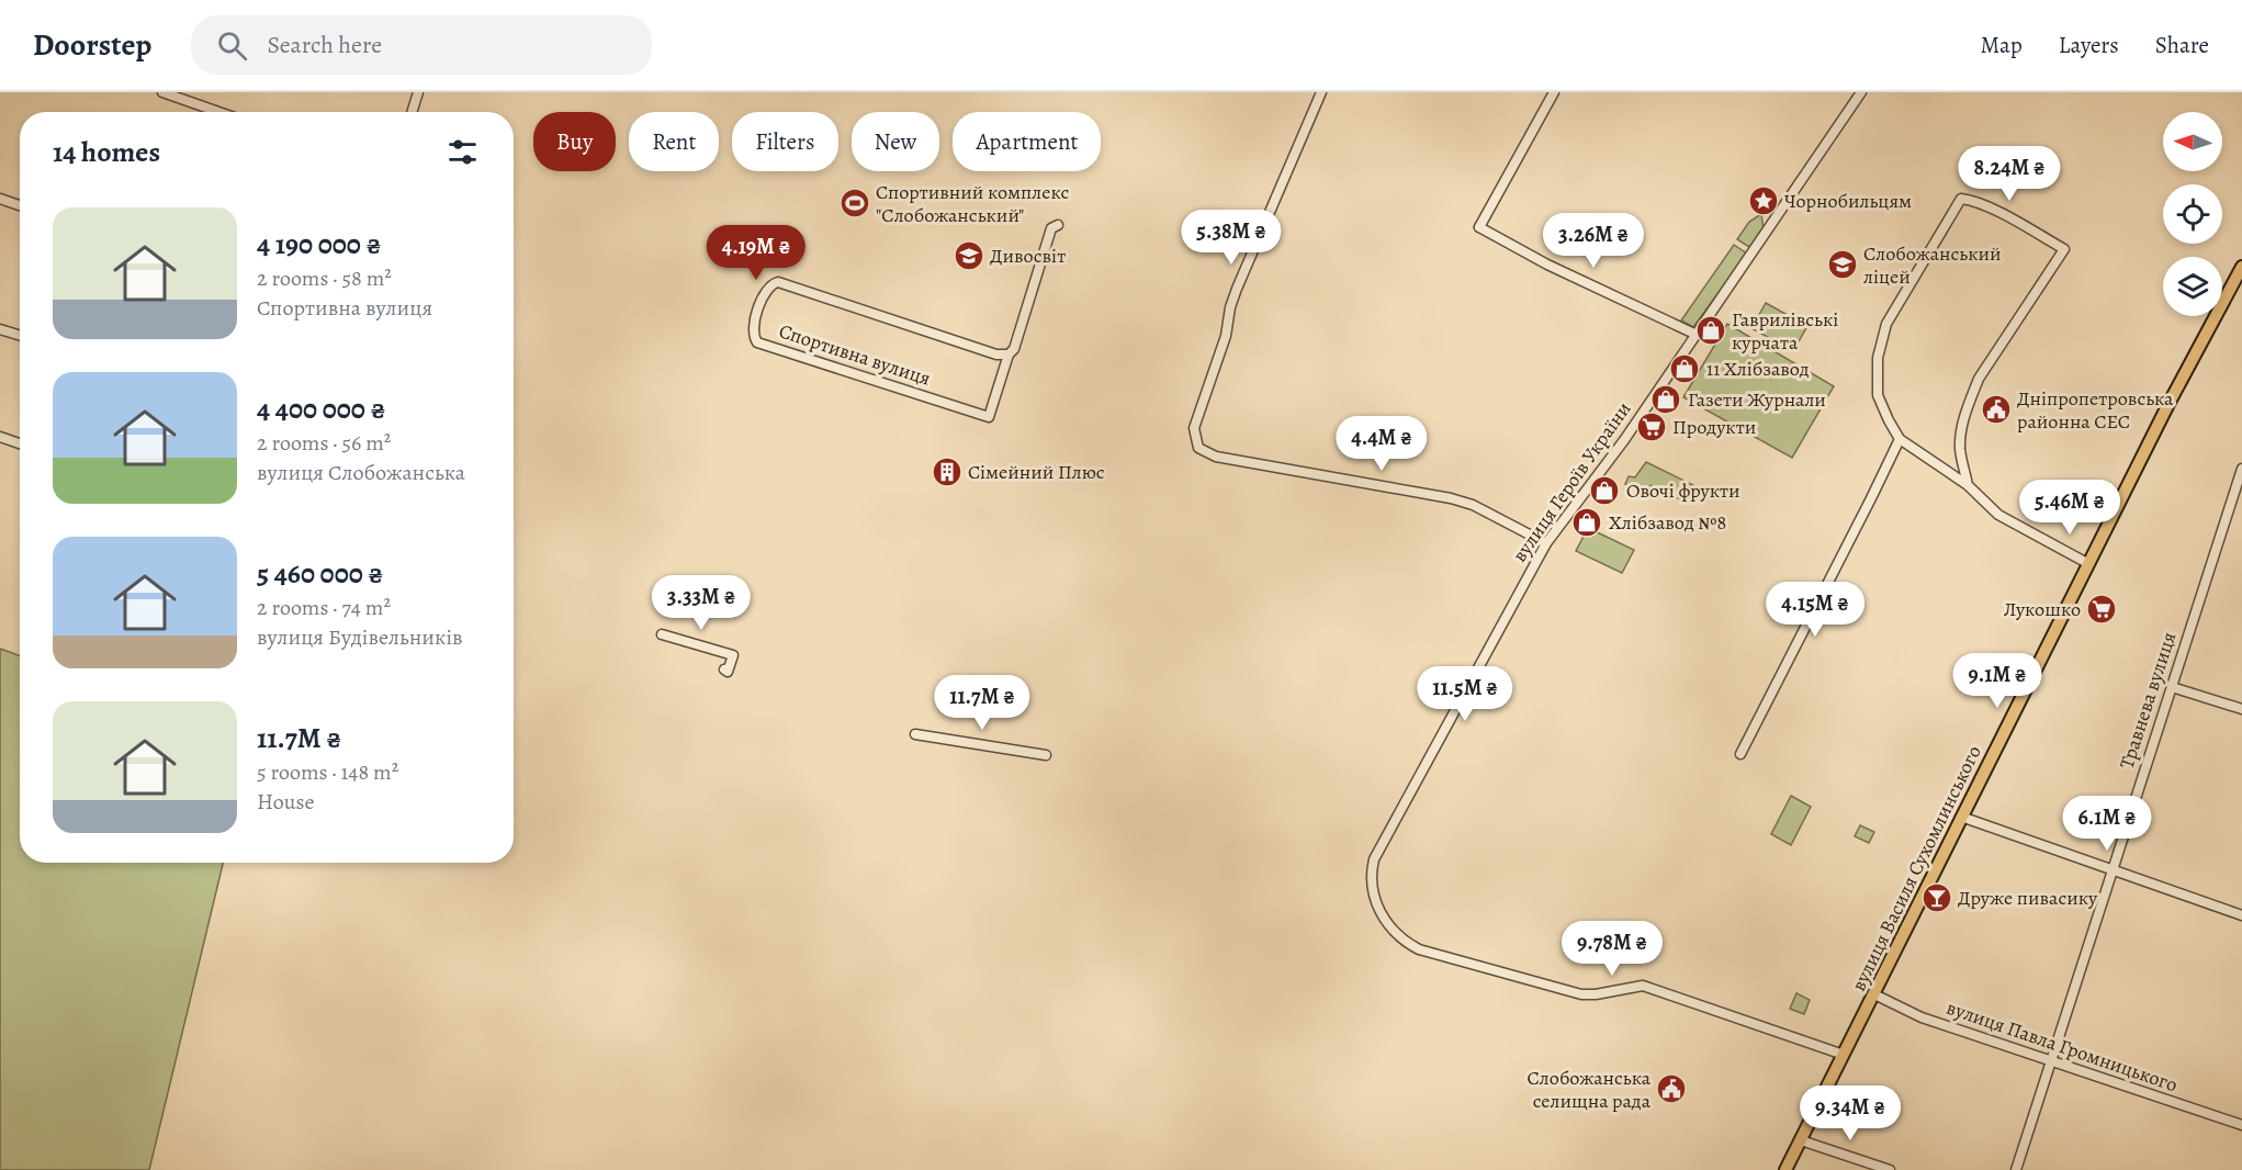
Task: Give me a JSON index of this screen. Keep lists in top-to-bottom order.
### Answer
{
  "streets": {
    "main road": ["вулиця Василя Сухомлинського"],
    "street": [
      "Спортивна вулиця",
      "вулиця Героїв України",
      "Травнева вулиця",
      "вулиця Павла Громницького"
    ]
  },
  "crossings": [
    ["вулиця Героїв України", "вулиця Василя Сухомлинського"],
    ["Травнева вулиця", "вулиця Павла Громницького"],
    ["вулиця Василя Сухомлинського", "вулиця Павла Громницького"]
  ],
  "places": {
    "place": ["Чорнобильцям"],
    "sports": ["Спортивний комплекс \"Слобожанський\""],
    "school or university": ["Дивосвіт", "Слобожанський ліцей"],
    "shop": [
      "Гаврилівські курчата",
      "11 Хлібзавод",
      "Газети Журнали",
      "Овочі фрукти",
      "Хлібзавод №8"
    ],
    "public building": ["Дніпропетровська районна СЕС", "Слобожанська селищна рада"],
    "supermarket": ["Продукти", "Лукошко"],
    "building": ["Сімейний Плюс"],
    "bar": ["Друже пивасику"]
  },
  "north": "left",
  "page": {
    "header": "Doorstep",
    "search": "Search here",
    "nav": ["Map", "Layers", "Share"],
    "chip": [
      "Buy",
      "Rent",
      "Filters",
      "New",
      "Apartment"
    ],
    "heading": "14 homes",
    "price": [
      "8.24M ₴",
      "5.38M ₴",
      "3.26M ₴",
      "4.19M ₴",
      "4.4M ₴",
      "5.46M ₴",
      "3.33M ₴",
      "4.15M ₴",
      "9.1M ₴",
      "11.5M ₴",
      "11.7M ₴",
      "6.1M ₴",
      "9.78M ₴",
      "9.34M ₴"
    ],
    "list": [
      {
        "name": "4 190 000 ₴",
        "note": "2 rooms · 58 m² · Спортивна вулиця"
      },
      {
        "name": "4 400 000 ₴",
        "note": "2 rooms · 56 m² · вулиця Слобожанська"
      },
      {
        "name": "5 460 000 ₴",
        "note": "2 rooms · 74 m² · вулиця Будівельників"
      },
      {
        "name": "11.7M ₴",
        "note": "5 rooms · 148 m² · House"
      }
    ]
  }
}
